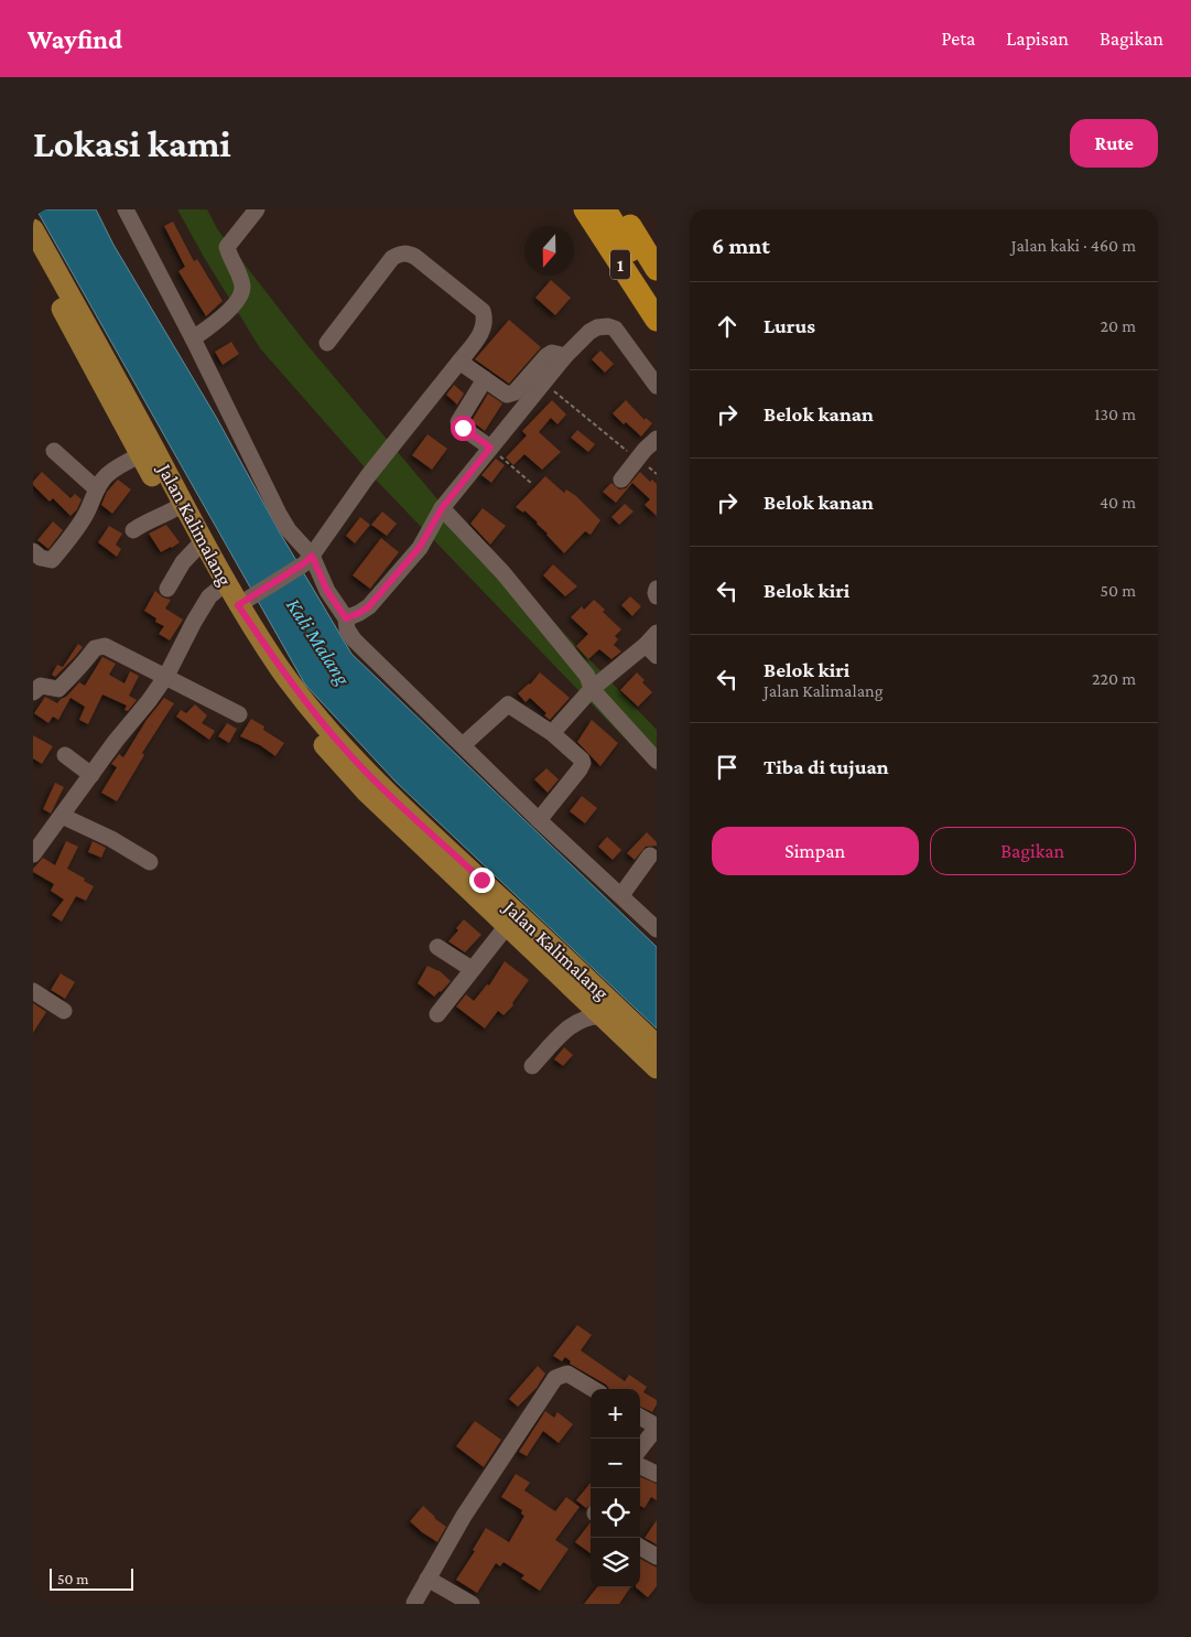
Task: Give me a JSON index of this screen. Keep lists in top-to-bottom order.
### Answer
{
  "streets": {
    "highway": ["1"],
    "main road": ["Jalan Kalimalang"]
  },
  "water": ["Kali Malang"],
  "scale_bar": "50 m",
  "north": "bottom",
  "page": {
    "header": "Wayfind",
    "nav": ["Peta", "Lapisan", "Bagikan"],
    "buttons": [
      "Rute",
      ["Simpan", "Bagikan"]
    ],
    "title": "Lokasi kami",
    "heading": ["6 mnt", "Jalan kaki · 460 m"],
    "list": [
      ["Lurus", "20 m"],
      ["Belok kanan", "130 m"],
      ["Belok kanan", "40 m"],
      ["Belok kiri", "50 m"],
      ["Belok kiri", "Jalan Kalimalang", "220 m"],
      "Tiba di tujuan"
    ],
    "map_buttons": ["+", "−"],
    "scale": "50 m"
  }
}
